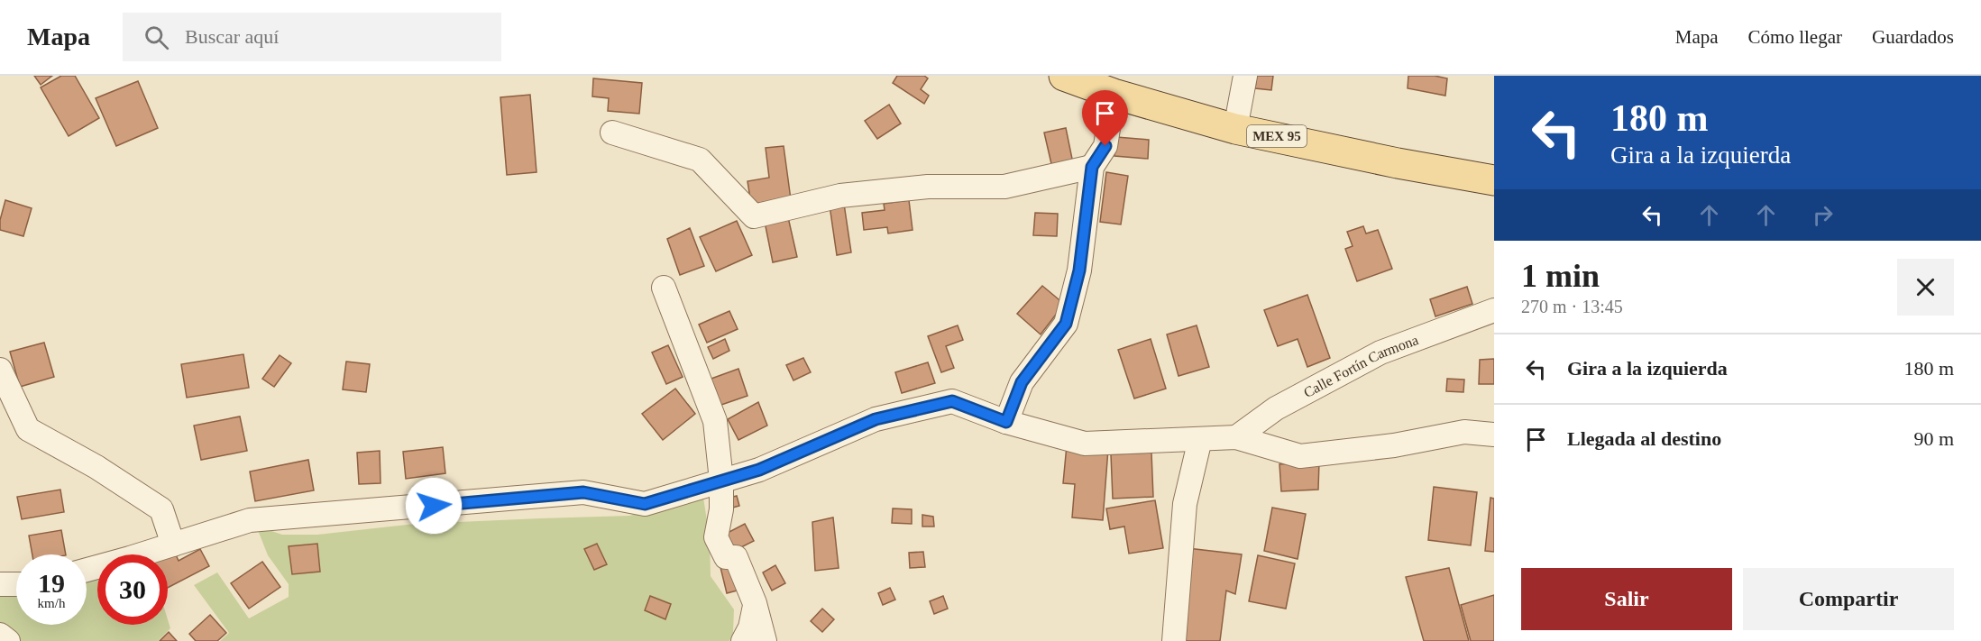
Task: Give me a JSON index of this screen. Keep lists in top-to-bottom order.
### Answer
{
  "streets": {
    "main road": ["MEX 95"],
    "street": ["Calle Fortín Carmona"]
  },
  "page": {
    "header": "Mapa",
    "search": "Buscar aquí",
    "nav": ["Mapa", "Cómo llegar", "Guardados"],
    "turn": ["180 m", "Gira a la izquierda"],
    "heading": ["1 min", "270 m · 13:45"],
    "list": [
      {
        "name": "Gira a la izquierda",
        "value": "180 m"
      },
      {
        "name": "Llegada al destino",
        "value": "90 m"
      }
    ],
    "speed": "19 km/h",
    "limit": "30",
    "buttons": ["Salir", "Compartir"]
  }
}
